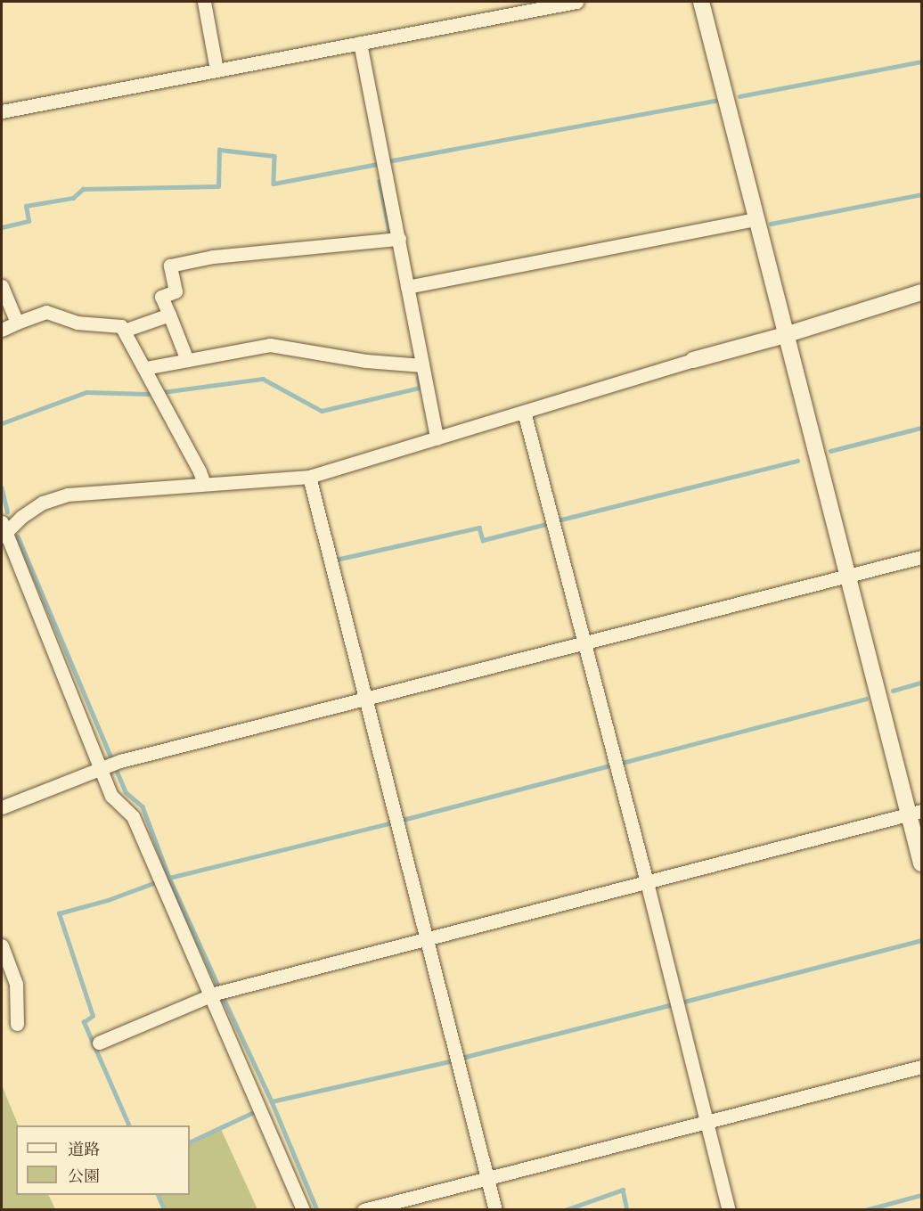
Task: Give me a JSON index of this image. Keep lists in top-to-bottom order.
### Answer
{
  "legend": ["道路", "公園"]
}
